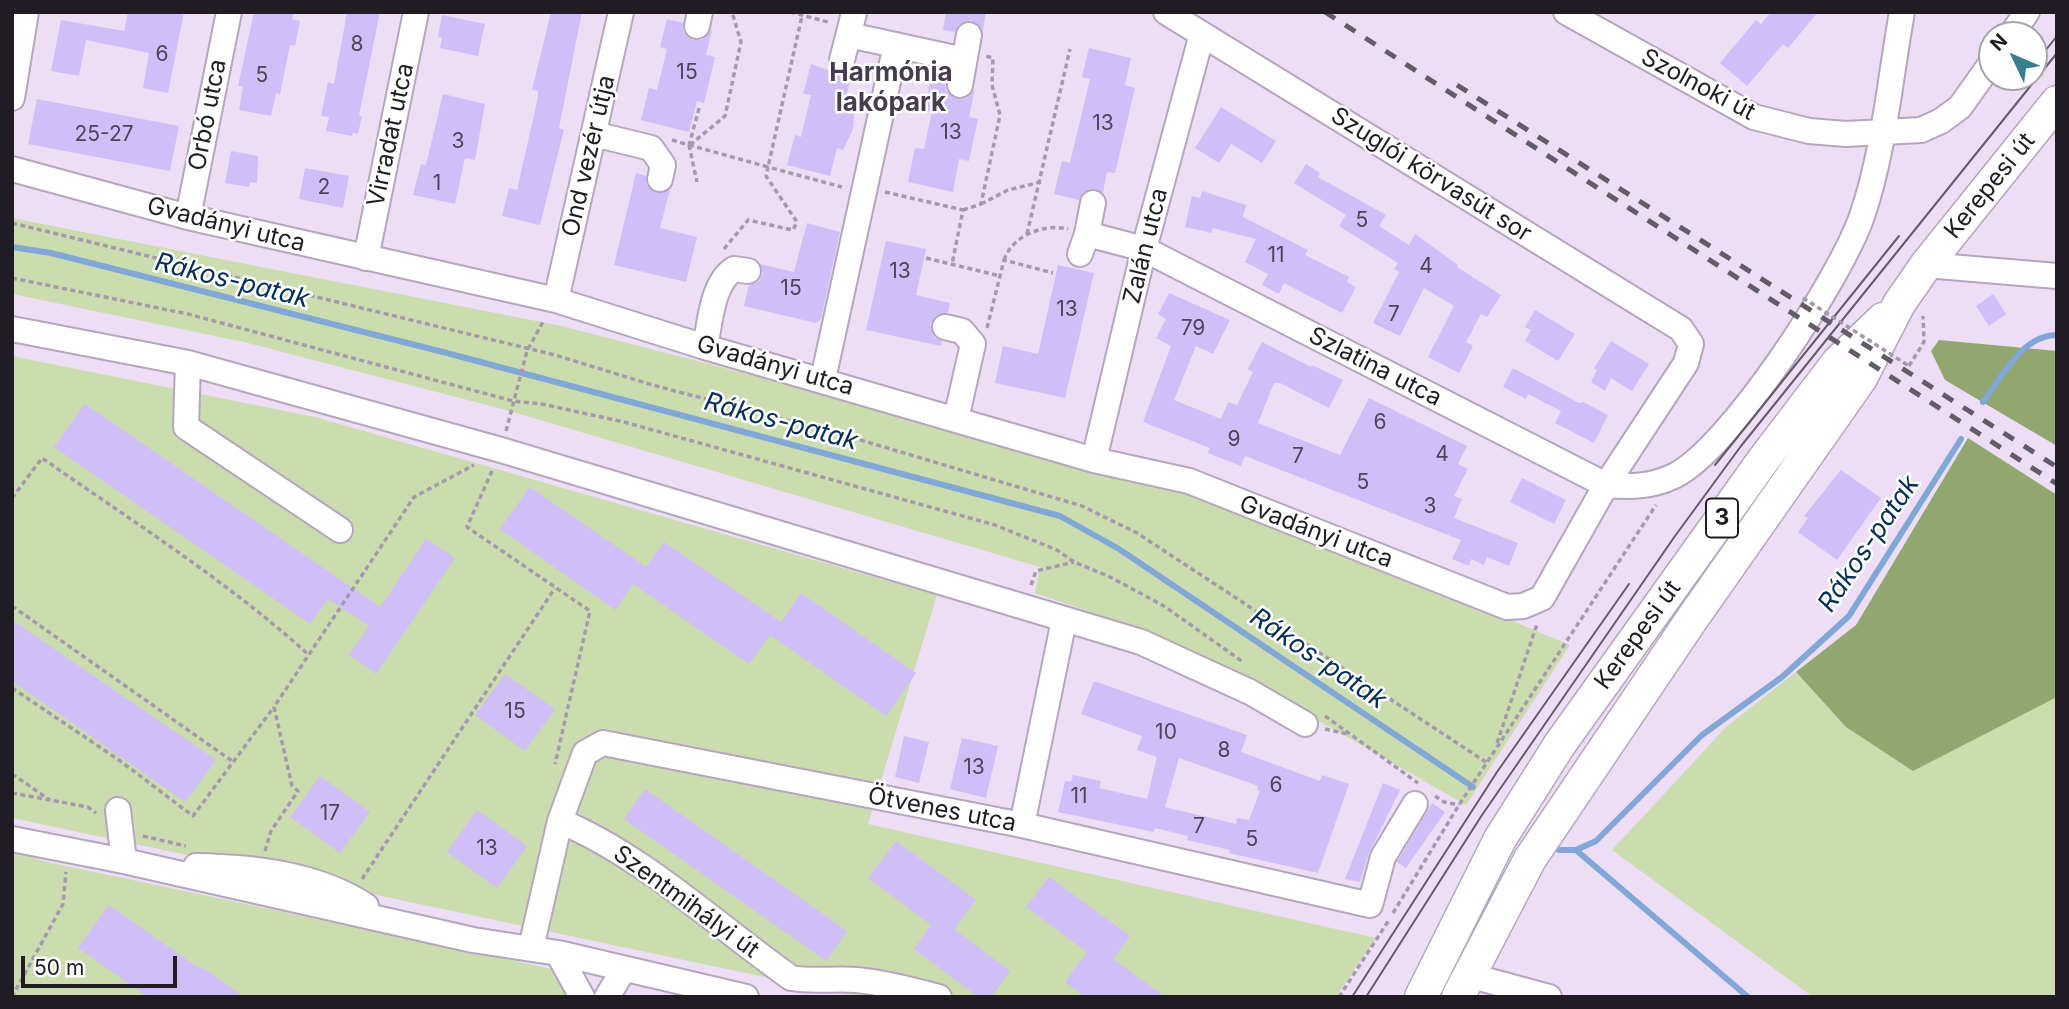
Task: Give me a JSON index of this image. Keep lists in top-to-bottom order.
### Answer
{
  "streets": {
    "main road": ["Kerepesi út", "3"],
    "street": [
      "Szolnoki út",
      "Orbó utca",
      "Virradat utca",
      "Ond vezér útja",
      "Szuglói körvasút sor",
      "Gvadányi utca",
      "Zalán utca",
      "Szlatina utca",
      "Ötvenes utca",
      "Szentmihályi út"
    ]
  },
  "crossings": [
    ["Orbó utca", "Gvadányi utca"],
    ["Virradat utca", "Gvadányi utca"],
    ["Ond vezér útja", "Gvadányi utca"],
    ["Szuglói körvasút sor", "Zalán utca"],
    ["Szuglói körvasút sor", "Szlatina utca"],
    ["Gvadányi utca", "Zalán utca"],
    ["Zalán utca", "Szlatina utca"],
    ["Ötvenes utca", "Szentmihályi út"]
  ],
  "districts": ["Harmónia lakópark"],
  "water": ["Rákos-patak"],
  "house_numbers": [
    "8",
    "6",
    "15",
    "5",
    "13",
    "13",
    "25-27",
    "3",
    "1",
    "2",
    "5",
    "11",
    "4",
    "13",
    "15",
    "13",
    "7",
    "79",
    "6",
    "9",
    "4",
    "7",
    "5",
    "3",
    "15",
    "10",
    "8",
    "13",
    "6",
    "11",
    "17",
    "7",
    "5",
    "13"
  ],
  "scale_bar": "50 m",
  "north": "top left"
}
